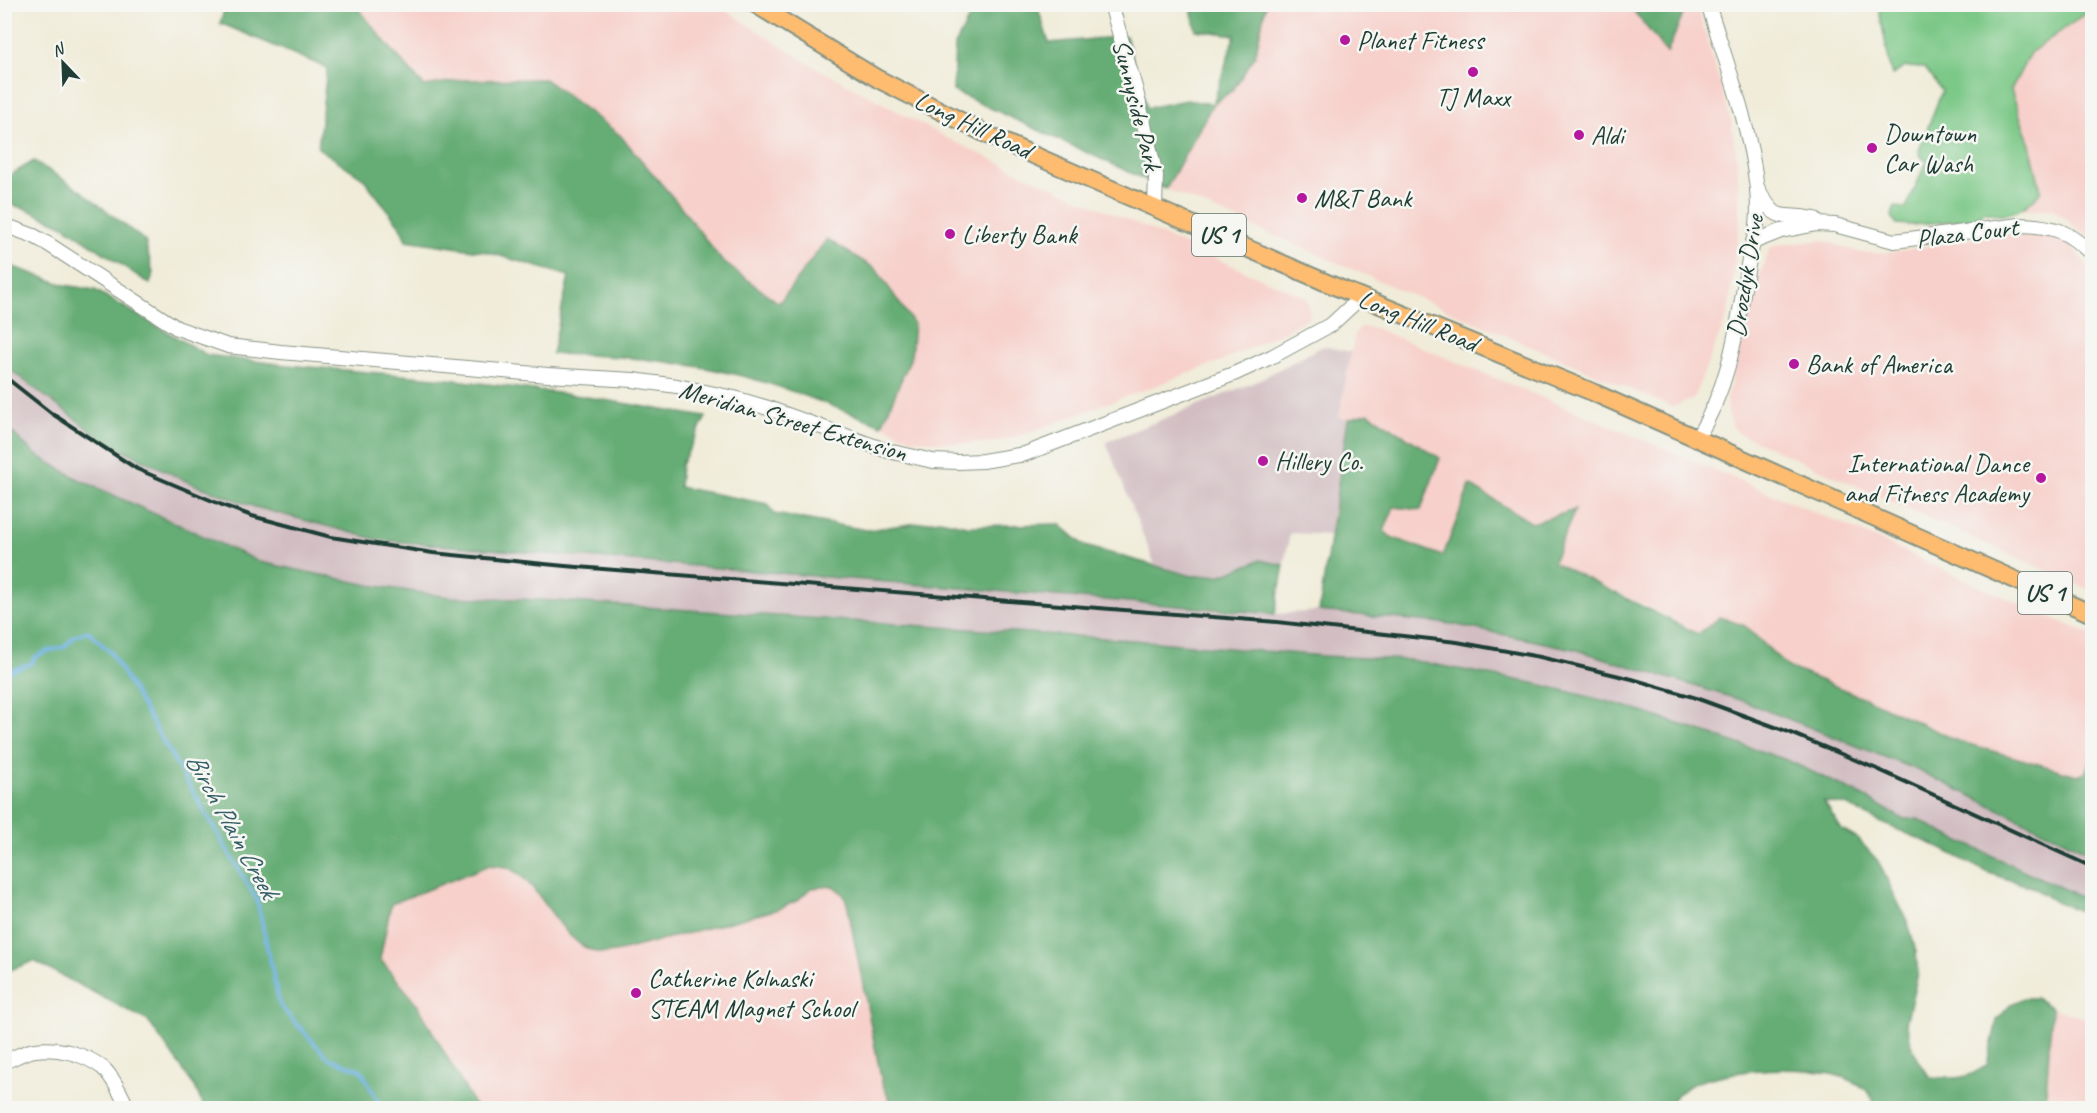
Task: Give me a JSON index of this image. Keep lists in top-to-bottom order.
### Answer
{
  "streets": {
    "main road": ["Long Hill Road", "US 1"],
    "street": [
      "Sunnyside Park",
      "Plaza Court",
      "Drozdyk Drive",
      "Meridian Street Extension"
    ]
  },
  "crossings": [
    ["Sunnyside Park", "Long Hill Road"],
    ["Long Hill Road", "Drozdyk Drive"],
    ["Long Hill Road", "Meridian Street Extension"],
    ["Plaza Court", "Drozdyk Drive"]
  ],
  "water": ["Birch Plain Creek"],
  "places": [
    "Planet Fitness",
    "TJ Maxx",
    "Aldi",
    "Downtown Car Wash",
    "M&T Bank",
    "Liberty Bank",
    "Bank of America",
    "Hillery Co.",
    "International Dance and Fitness Academy",
    "Catherine Kolnaski STEAM Magnet School"
  ],
  "north": "top left"
}
